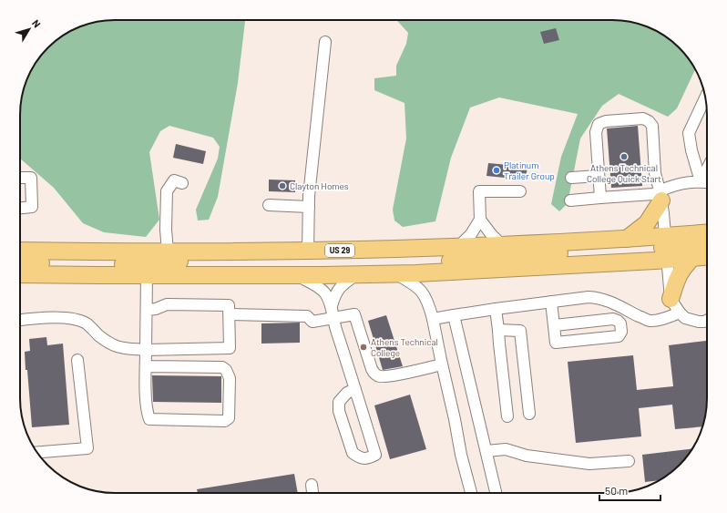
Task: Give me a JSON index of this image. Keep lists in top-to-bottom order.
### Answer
{
  "streets": {
    "highway": ["US 29"]
  },
  "places": [
    "Athens Technical College Quick Start",
    "Platinum Trailer Group",
    "Clayton Homes",
    "Athens Technical College"
  ],
  "scale_bar": "50 m",
  "north": "top right"
}
